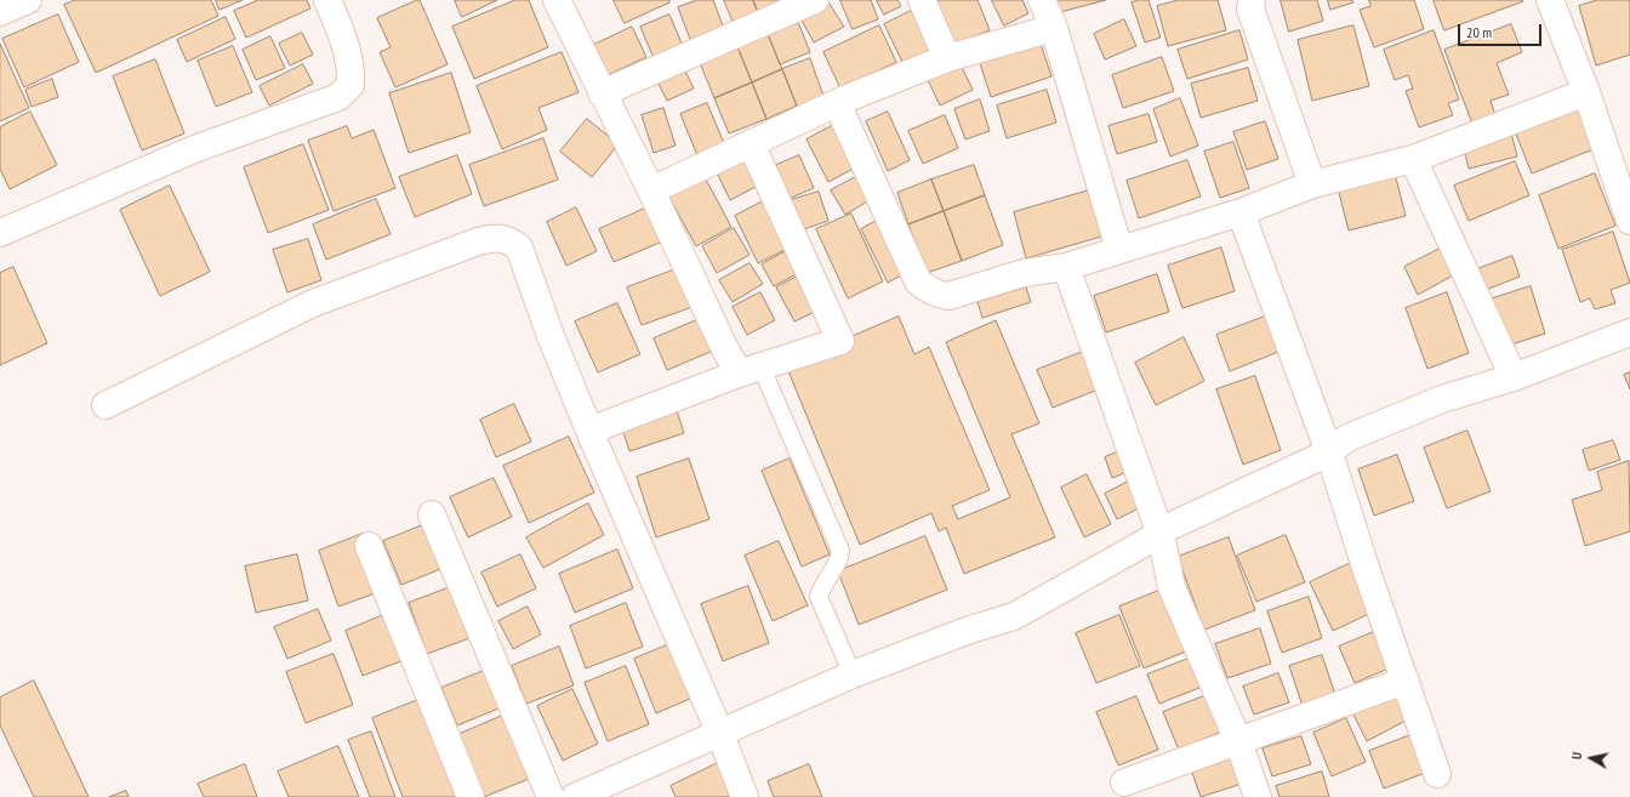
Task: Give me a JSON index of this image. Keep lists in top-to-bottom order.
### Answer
{
  "scale_bar": "20 m",
  "north": "left"
}
